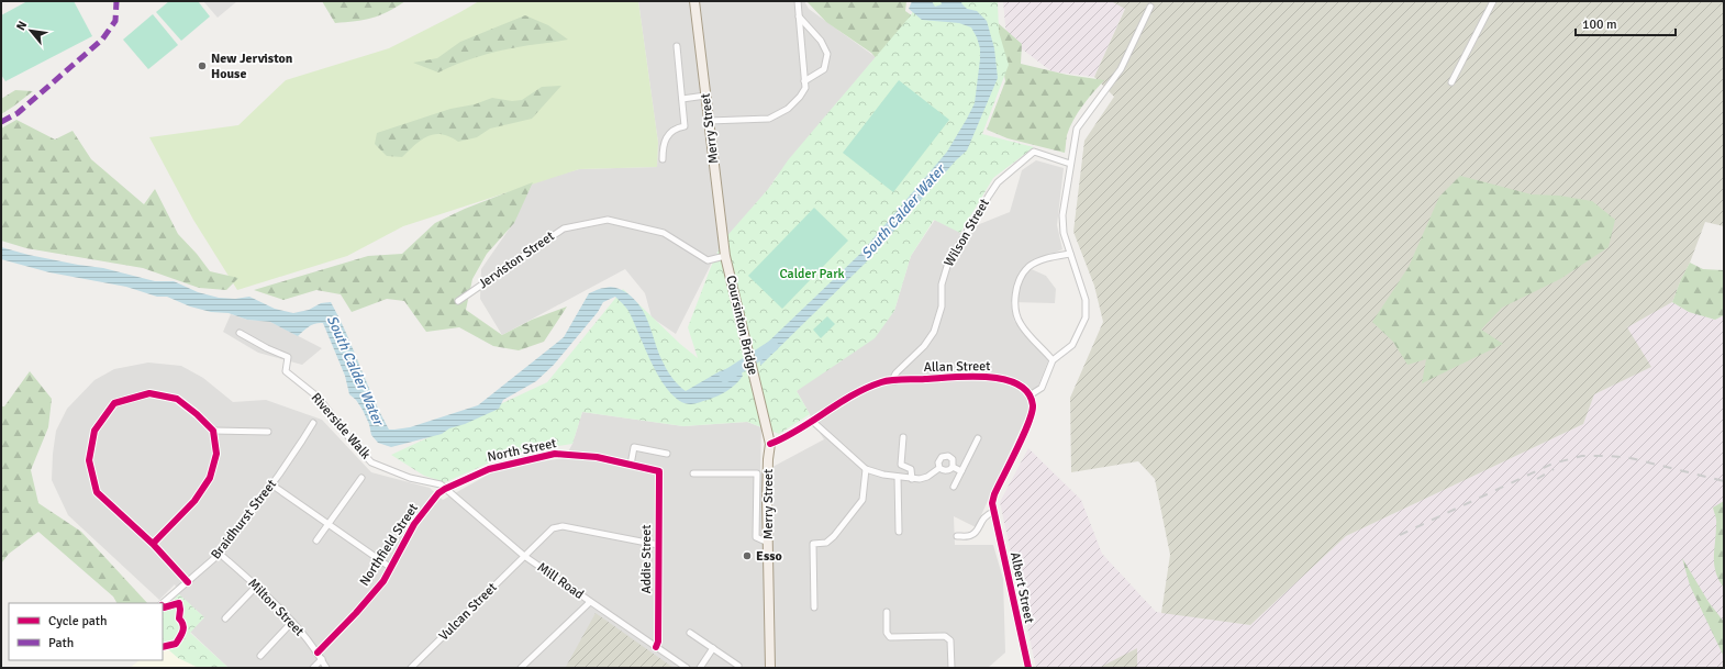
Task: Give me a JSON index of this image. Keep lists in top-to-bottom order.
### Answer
{
  "streets": {
    "main road": ["Merry Street", "Coursinton Bridge"],
    "street": [
      "Wilson Street",
      "Jerviston Street",
      "Allan Street",
      "Riverside Walk",
      "North Street",
      "Braidhurst Street",
      "Northfield Street",
      "Addie Street",
      "Mill Road",
      "Albert Street",
      "Milton Street",
      "Vulcan Street"
    ]
  },
  "crossings": [
    ["Merry Street", "Jerviston Street"],
    ["Merry Street", "Coursinton Bridge"],
    ["Merry Street", "Allan Street"],
    ["Wilson Street", "Allan Street"],
    ["Jerviston Street", "Coursinton Bridge"],
    ["Riverside Walk", "North Street"],
    ["Riverside Walk", "Northfield Street"],
    ["Riverside Walk", "Mill Road"],
    ["North Street", "Northfield Street"],
    ["North Street", "Addie Street"],
    ["North Street", "Mill Road"],
    ["Braidhurst Street", "Milton Street"],
    ["Northfield Street", "Mill Road"],
    ["Northfield Street", "Milton Street"],
    ["Addie Street", "Mill Road"],
    ["Addie Street", "Vulcan Street"],
    ["Mill Road", "Vulcan Street"]
  ],
  "water": ["South Calder Water"],
  "parks": ["Calder Park"],
  "places": ["New Jerviston House", "Esso"],
  "legend": ["Cycle path", "Path"],
  "scale_bar": "100 m",
  "north": "top left"
}
